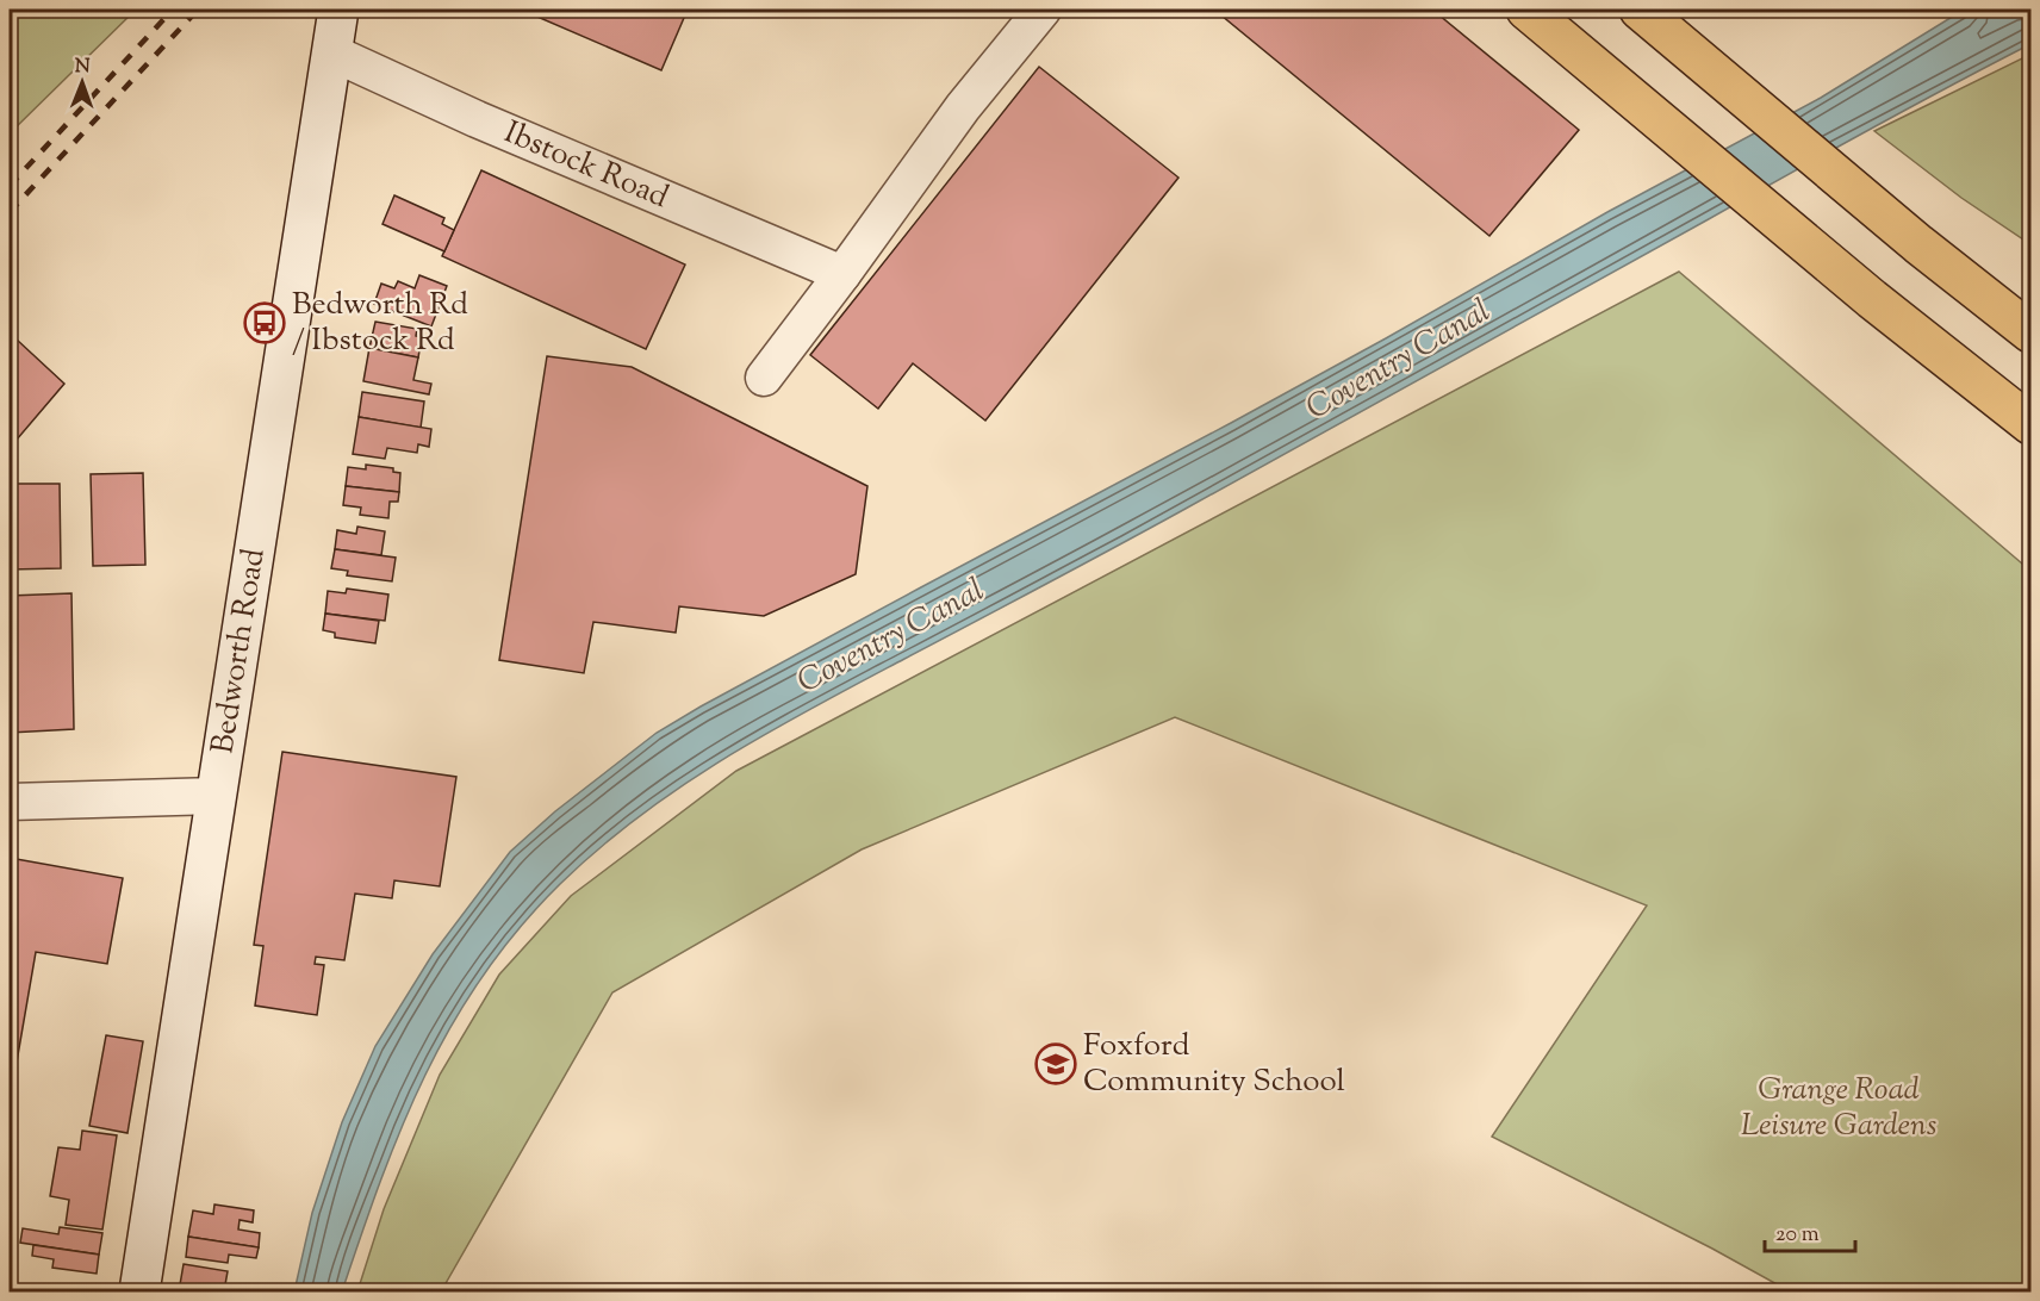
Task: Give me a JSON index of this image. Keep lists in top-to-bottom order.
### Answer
{
  "streets": {
    "main road": ["Bedworth Road"],
    "street": ["Ibstock Road"]
  },
  "crossings": [
    ["Ibstock Road", "Bedworth Road"]
  ],
  "water": ["Coventry Canal"],
  "parks": ["Grange Road Leisure Gardens"],
  "places": {
    "bus stop": ["Bedworth Rd / Ibstock Rd"],
    "school or university": ["Foxford Community School"]
  },
  "scale_bar": "20 m",
  "north": "top"
}
